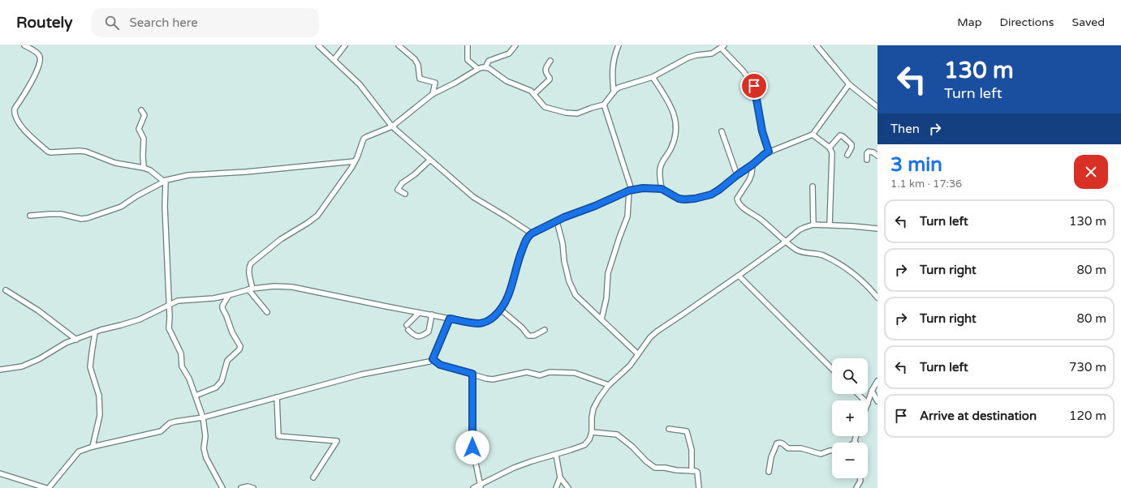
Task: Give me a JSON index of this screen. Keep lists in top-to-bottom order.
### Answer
{
  "page": {
    "header": "Routely",
    "search": "Search here",
    "nav": ["Map", "Directions", "Saved"],
    "turn": ["130 m", "Turn left"],
    "then": "Then",
    "heading": ["3 min", "1.1 km · 17:36"],
    "list": [
      {
        "name": "Turn left",
        "value": "130 m"
      },
      {
        "name": "Turn right",
        "value": "80 m"
      },
      {
        "name": "Turn right",
        "value": "80 m"
      },
      {
        "name": "Turn left",
        "value": "730 m"
      },
      {
        "name": "Arrive at destination",
        "value": "120 m"
      }
    ],
    "map_buttons": ["+", "−"]
  }
}
